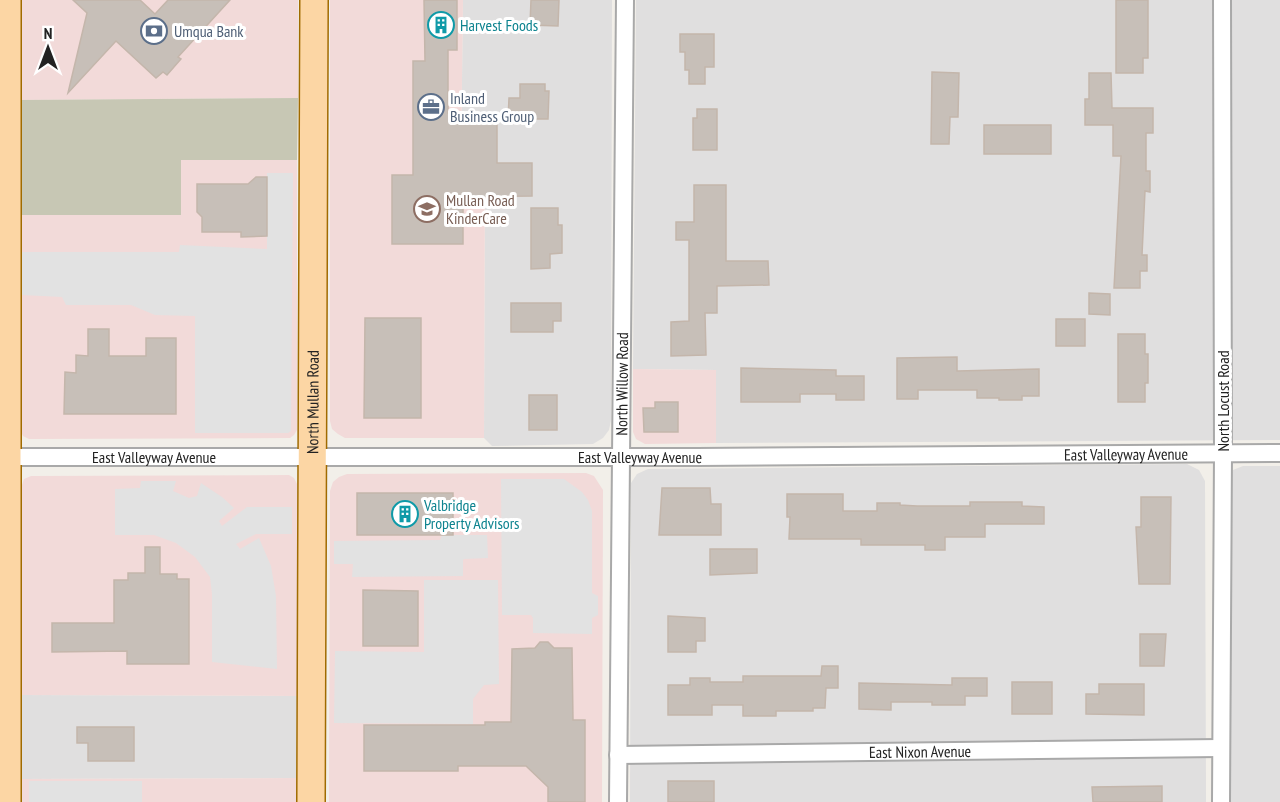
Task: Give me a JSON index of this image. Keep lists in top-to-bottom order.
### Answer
{
  "streets": {
    "main road": ["North Mullan Road"],
    "street": [
      "North Willow Road",
      "North Locust Road",
      "East Valleyway Avenue",
      "East Nixon Avenue"
    ]
  },
  "crossings": [
    ["North Willow Road", "East Valleyway Avenue"],
    ["North Willow Road", "East Nixon Avenue"],
    ["North Mullan Road", "East Valleyway Avenue"],
    ["North Locust Road", "East Valleyway Avenue"],
    ["North Locust Road", "East Nixon Avenue"]
  ],
  "places": {
    "building": ["Harvest Foods", "Valbridge Property Advisors"],
    "bank": ["Umqua Bank"],
    "office": ["Inland Business Group"],
    "school or university": ["Mullan Road KinderCare"]
  },
  "north": "top"
}
